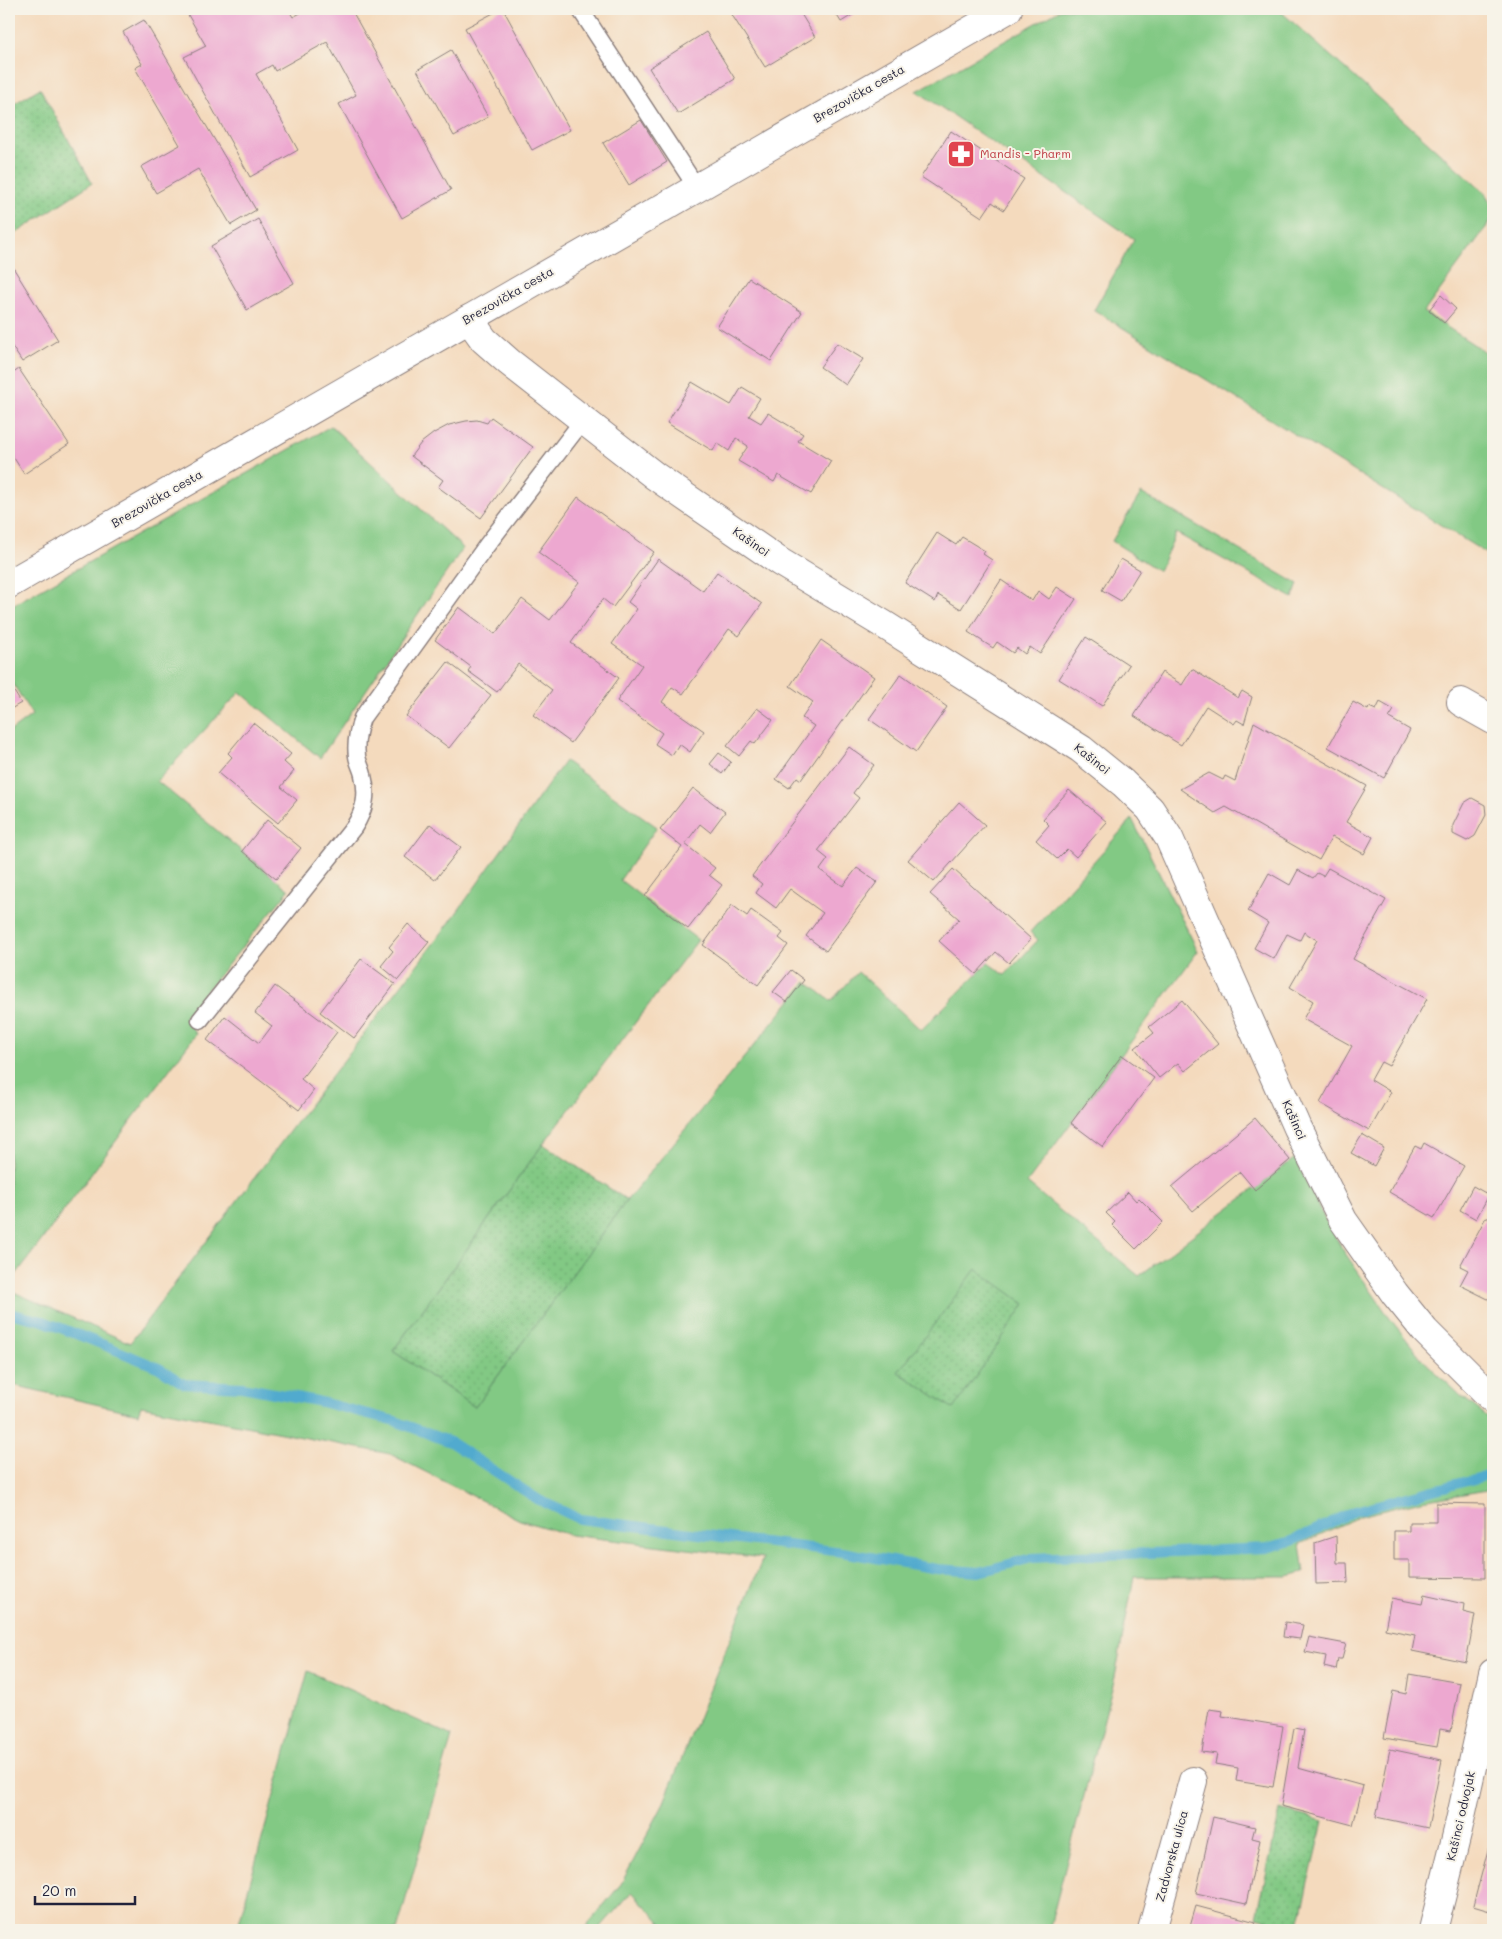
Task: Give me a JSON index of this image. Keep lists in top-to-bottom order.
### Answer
{
  "streets": {
    "street": [
      "Brezovička cesta",
      "Kašinci",
      "Kašinci odvojak",
      "Zadvorska ulica"
    ]
  },
  "crossings": [
    ["Brezovička cesta", "Kašinci"]
  ],
  "places": {
    "pharmacy": ["Mandis - Pharm"]
  },
  "scale_bar": "20 m"
}
